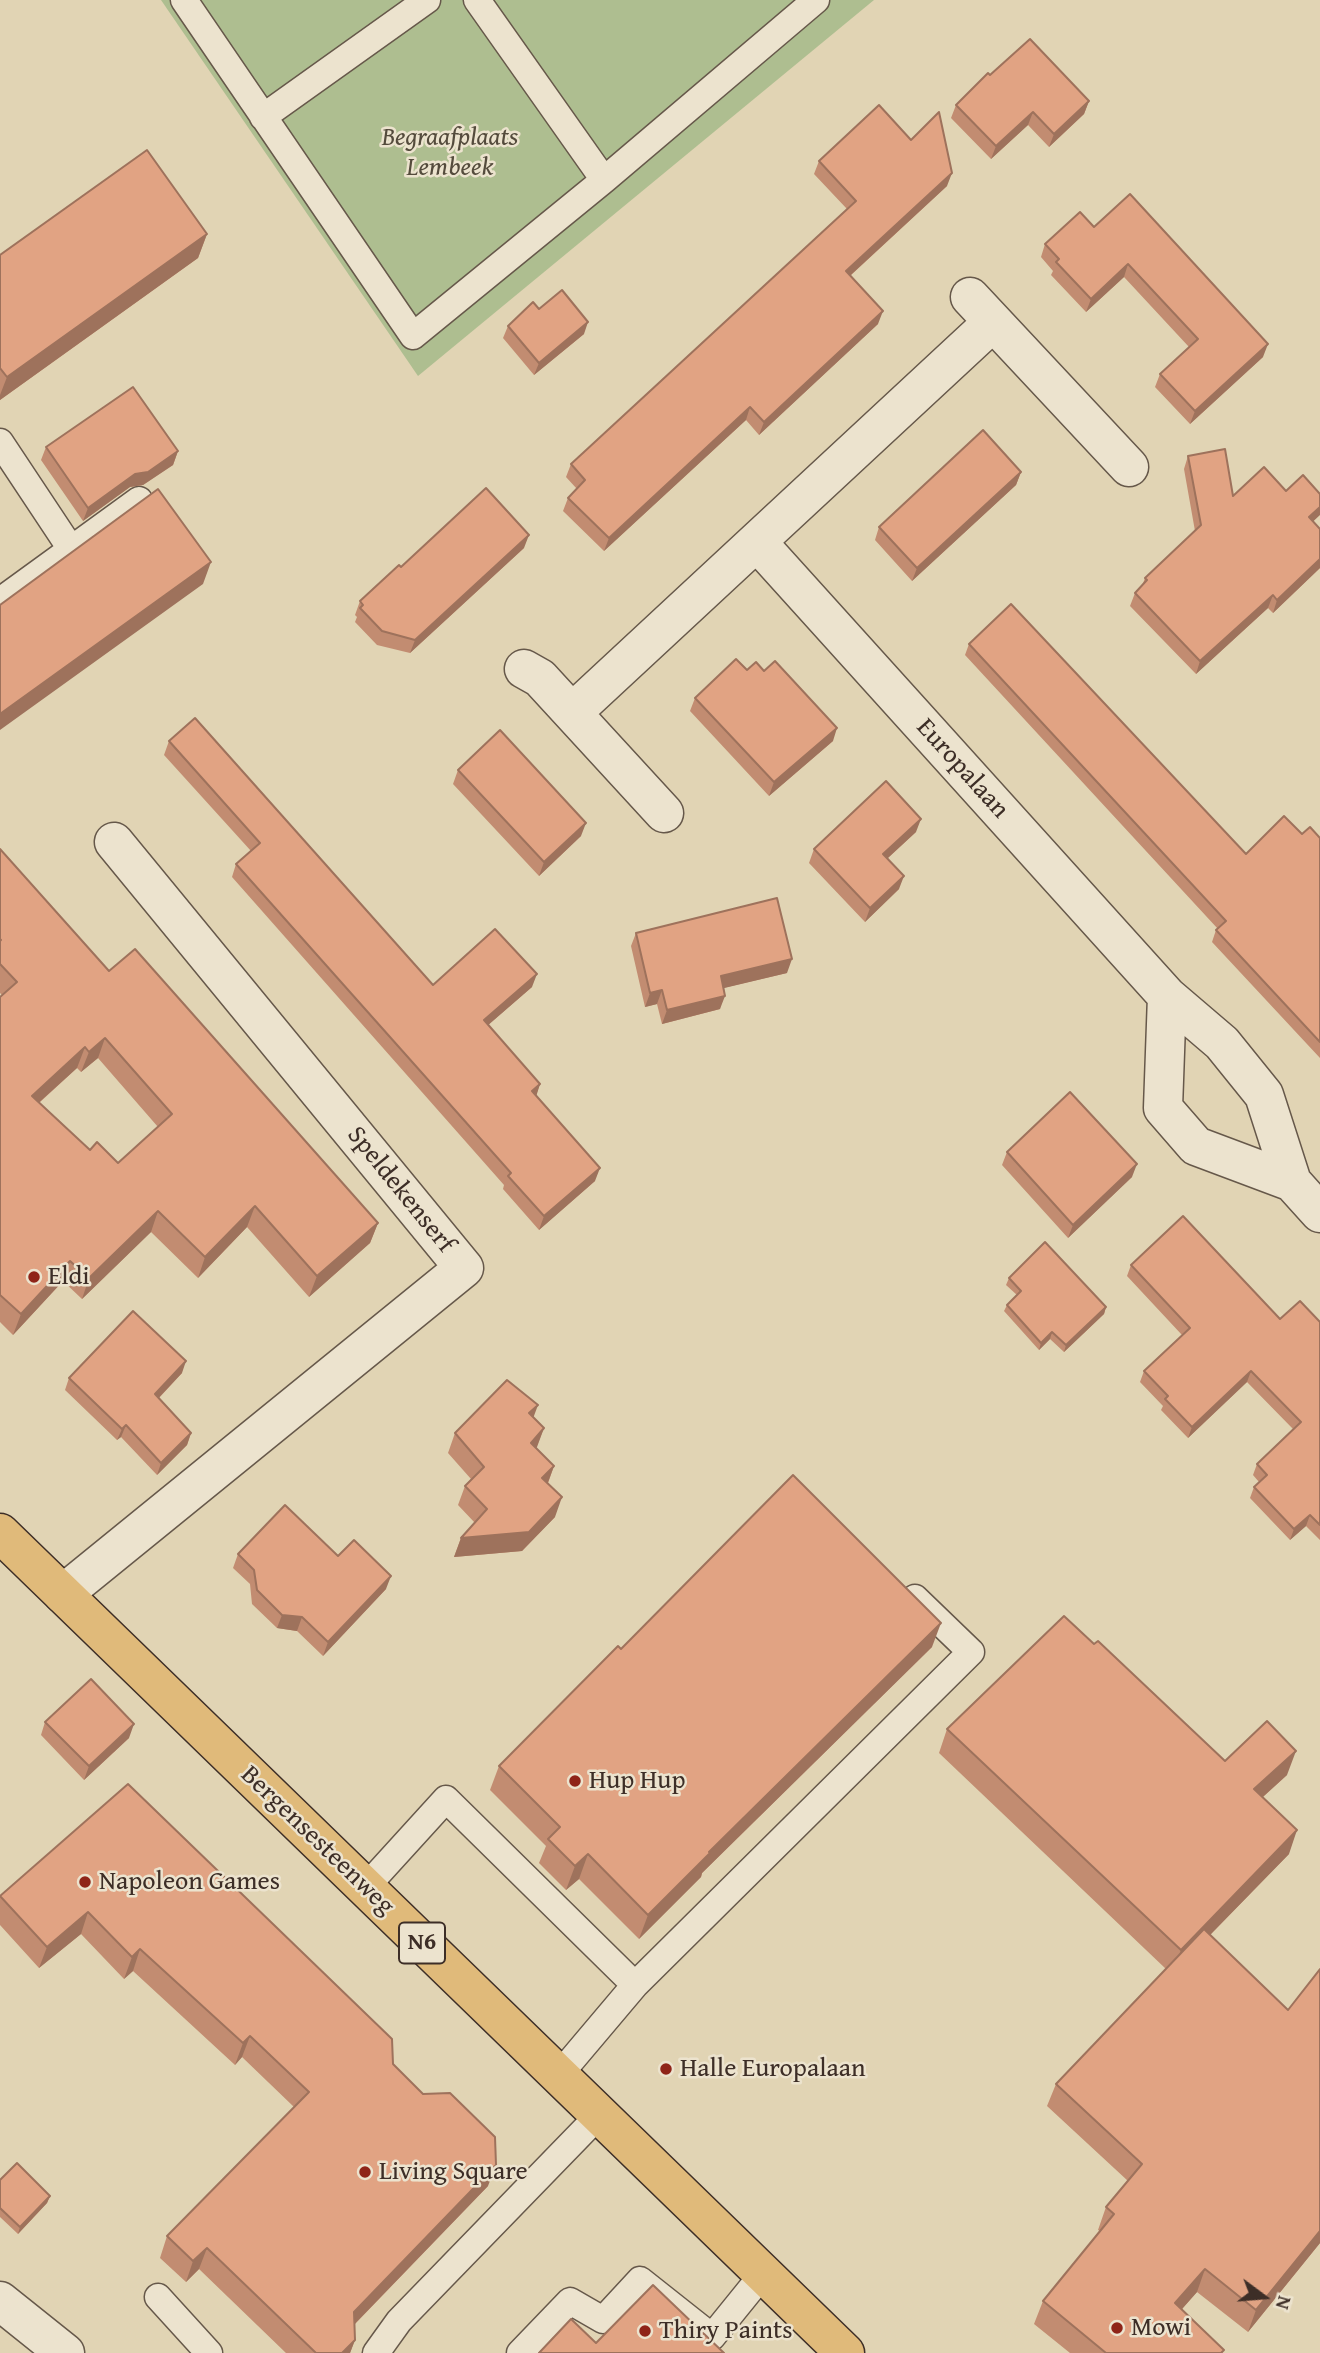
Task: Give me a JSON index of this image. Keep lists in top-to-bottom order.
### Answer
{
  "streets": {
    "main road": ["Bergensesteenweg", "N6"],
    "street": ["Europalaan", "Speldekenserf"]
  },
  "crossings": [
    ["Speldekenserf", "Bergensesteenweg"]
  ],
  "parks": ["Begraafplaats Lembeek"],
  "places": [
    "Eldi",
    "Hup Hup",
    "Napoleon Games",
    "Halle Europalaan",
    "Living Square",
    "Mowi",
    "Thiry Paints"
  ],
  "north": "right"
}
